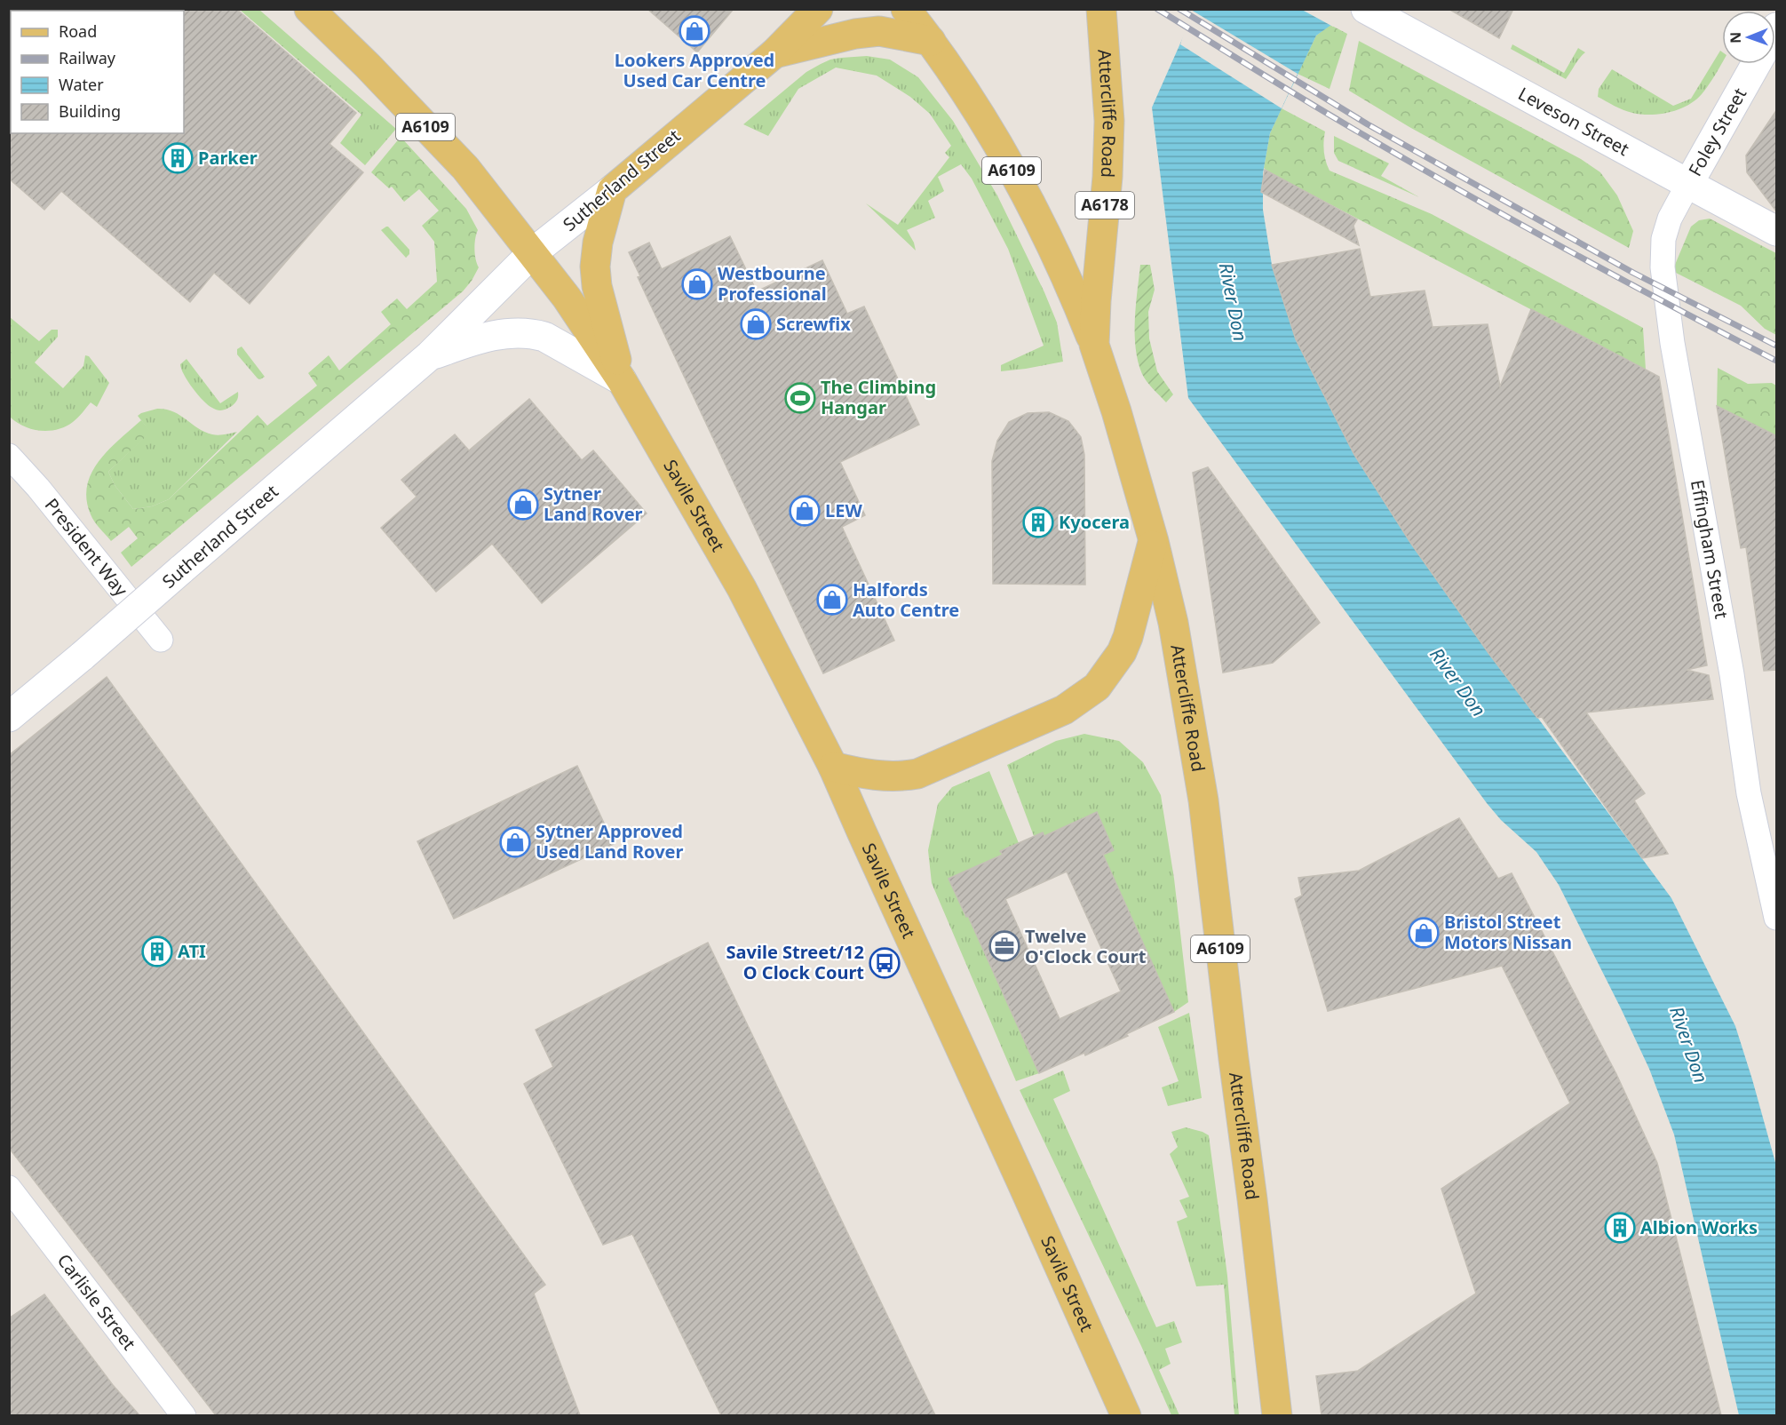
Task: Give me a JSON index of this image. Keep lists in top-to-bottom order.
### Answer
{
  "streets": {
    "main road": [
      "Attercliffe Road",
      "Leveson Street",
      "A6109",
      "Foley Street",
      "Sutherland Street",
      "A6178",
      "Savile Street"
    ],
    "street": ["President Way", "Effingham Street", "Carlisle Street"]
  },
  "crossings": [
    ["Attercliffe Road", "A6109"],
    ["Leveson Street", "Foley Street"],
    ["Leveson Street", "Effingham Street"],
    ["A6109", "Sutherland Street"],
    ["A6109", "Savile Street"],
    ["Foley Street", "Effingham Street"],
    ["Sutherland Street", "Savile Street"]
  ],
  "water": ["River Don"],
  "places": {
    "shop": [
      "Lookers Approved Used Car Centre",
      "Westbourne Professional",
      "Screwfix",
      "Sytner Land Rover",
      "LEW",
      "Halfords Auto Centre",
      "Sytner Approved Used Land Rover",
      "Bristol Street Motors Nissan"
    ],
    "building": [
      "Parker",
      "Kyocera",
      "ATI",
      "Albion Works"
    ],
    "sports": ["The Climbing Hangar"],
    "office": ["Twelve O'Clock Court"],
    "bus stop": ["Savile Street/12 O Clock Court"]
  },
  "legend": [
    "Road",
    "Railway",
    "Water",
    "Building"
  ],
  "north": "left"
}
